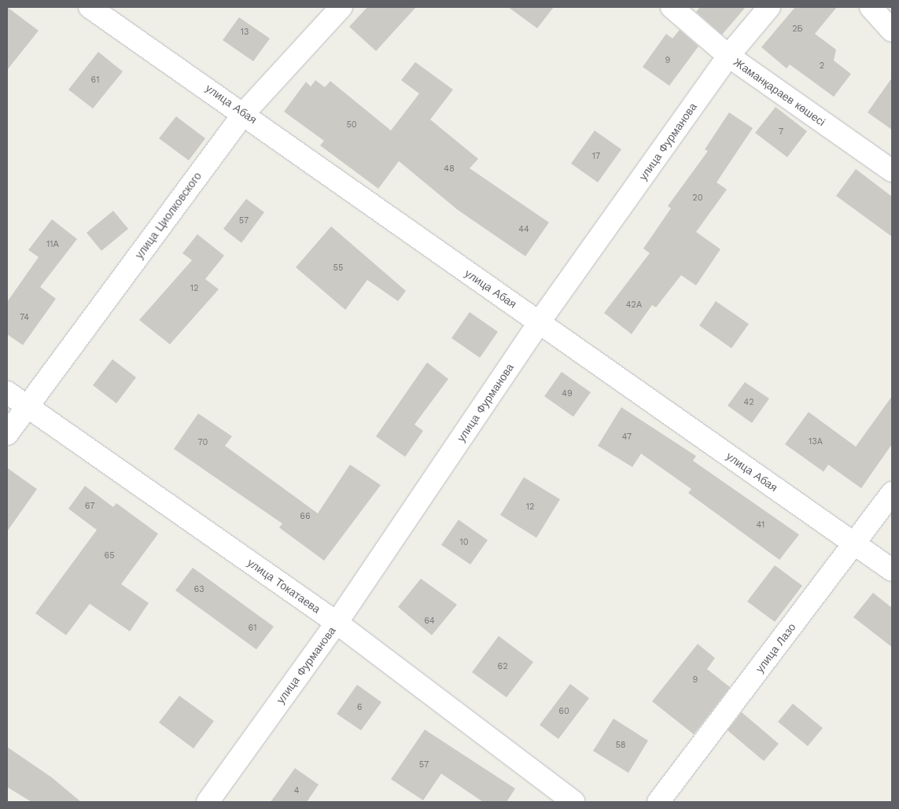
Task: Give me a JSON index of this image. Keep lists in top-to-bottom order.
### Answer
{
  "streets": {
    "street": [
      "Жаманқараев көшесі",
      "улица Абая",
      "улица Фурманова",
      "улица Циолковского",
      "улица Токатаева",
      "улица Лазо"
    ]
  },
  "crossings": [
    ["Жаманқараев көшесі", "улица Фурманова"],
    ["улица Абая", "улица Фурманова"],
    ["улица Абая", "улица Циолковского"],
    ["улица Абая", "улица Лазо"],
    ["улица Фурманова", "улица Токатаева"],
    ["улица Циолковского", "улица Токатаева"]
  ],
  "house_numbers": [
    "2Б",
    "13",
    "9",
    "2",
    "61",
    "50",
    "7",
    "17",
    "48",
    "20",
    "57",
    "44",
    "11А",
    "55",
    "12",
    "42A",
    "74",
    "49",
    "42",
    "47",
    "13A",
    "70",
    "67",
    "12",
    "66",
    "41",
    "10",
    "65",
    "63",
    "64",
    "61",
    "62",
    "9",
    "6",
    "60",
    "58",
    "57",
    "4"
  ]
}
